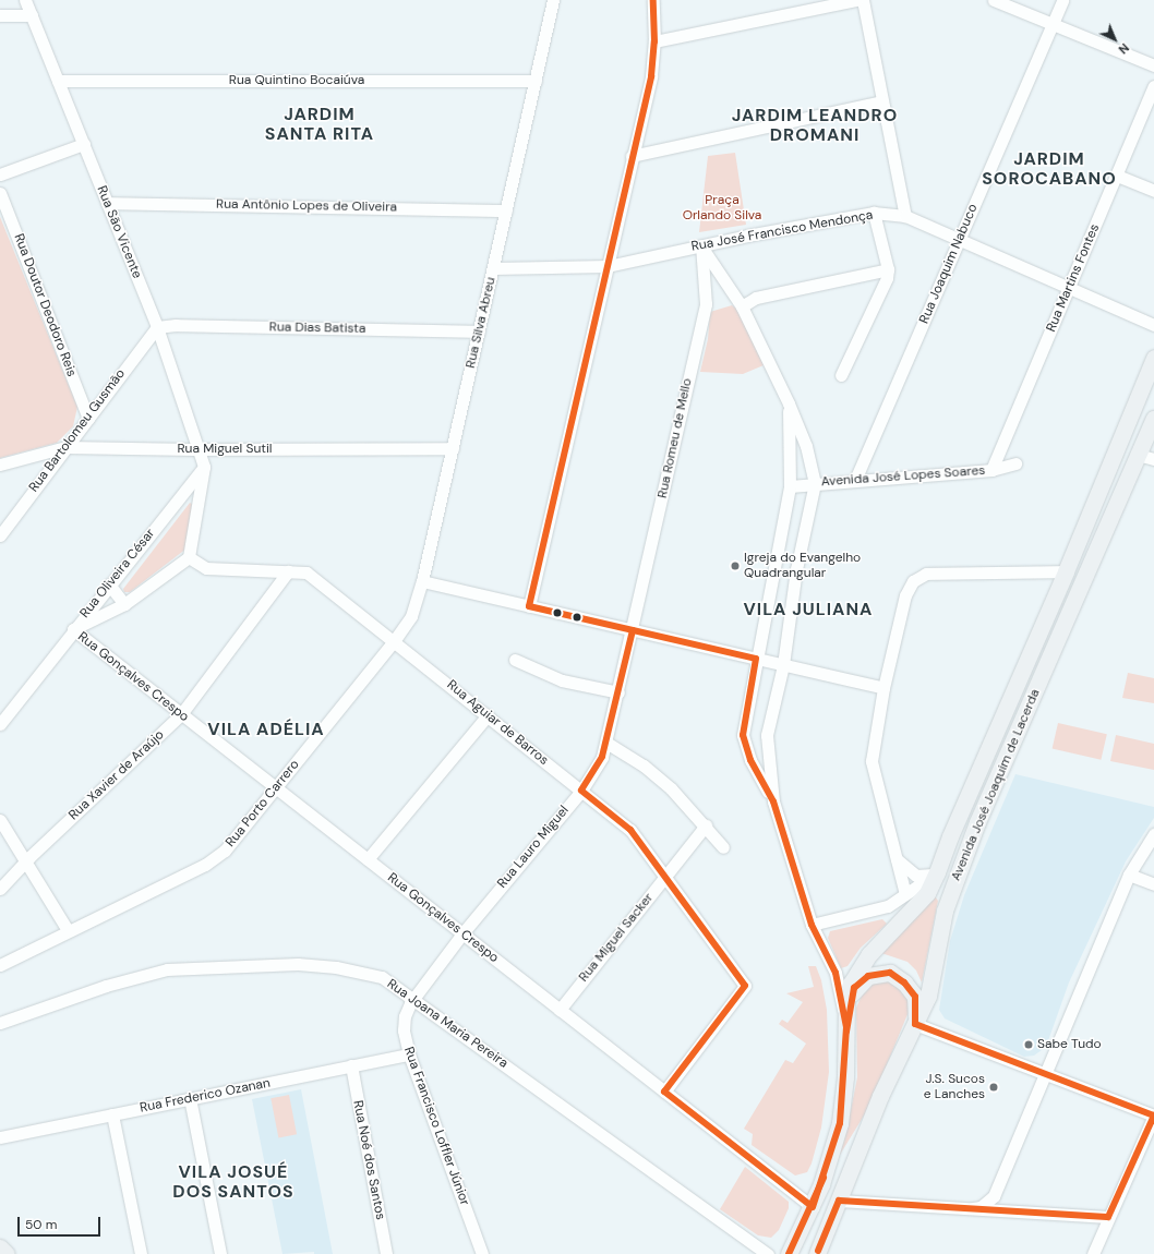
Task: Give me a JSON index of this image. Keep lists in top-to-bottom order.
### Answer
{
  "streets": {
    "main road": ["Avenida José Joaquim de Lacerda"],
    "street": [
      "Rua Quintino Bocaiúva",
      "Rua Antônio Lopes de Oliveira",
      "Rua José Francisco Mendonça",
      "Rua São Vicente",
      "Rua Joaquim Nabuco",
      "Rua Martins Fontes",
      "Rua Doutor Deodoro Reis",
      "Rua Silva Abreu",
      "Rua Dias Batista",
      "Rua Bartolomeu Gusmão",
      "Rua Romeu de Mello",
      "Rua Miguel Sutil",
      "Avenida José Lopes Soares",
      "Rua Oliveira César",
      "Rua Gonçalves Crespo",
      "Rua Aguiar de Barros",
      "Rua Xavier de Araújo",
      "Rua Porto Carrero",
      "Rua Lauro Miguel",
      "Rua Miguel Sacker",
      "Rua Joana Maria Pereira",
      "Rua Frederico Ozanan",
      "Rua Francisco Loffler Júnior",
      "Rua Noé dos Santos"
    ]
  },
  "crossings": [
    ["Rua Quintino Bocaiúva", "Rua São Vicente"],
    ["Rua Quintino Bocaiúva", "Rua Silva Abreu"],
    ["Rua Antônio Lopes de Oliveira", "Rua São Vicente"],
    ["Rua Antônio Lopes de Oliveira", "Rua Silva Abreu"],
    ["Rua José Francisco Mendonça", "Rua Joaquim Nabuco"],
    ["Rua José Francisco Mendonça", "Rua Martins Fontes"],
    ["Rua José Francisco Mendonça", "Rua Silva Abreu"],
    ["Rua José Francisco Mendonça", "Rua Romeu de Mello"],
    ["Rua São Vicente", "Rua Dias Batista"],
    ["Rua São Vicente", "Rua Bartolomeu Gusmão"],
    ["Rua São Vicente", "Rua Miguel Sutil"],
    ["Rua São Vicente", "Rua Oliveira César"],
    ["Rua Joaquim Nabuco", "Avenida José Lopes Soares"],
    ["Rua Martins Fontes", "Avenida José Lopes Soares"],
    ["Rua Doutor Deodoro Reis", "Rua Bartolomeu Gusmão"],
    ["Rua Silva Abreu", "Rua Dias Batista"],
    ["Rua Silva Abreu", "Rua Miguel Sutil"],
    ["Rua Silva Abreu", "Rua Aguiar de Barros"],
    ["Rua Silva Abreu", "Rua Porto Carrero"],
    ["Rua Dias Batista", "Rua Bartolomeu Gusmão"],
    ["Rua Bartolomeu Gusmão", "Rua Miguel Sutil"],
    ["Rua Romeu de Mello", "Rua Lauro Miguel"],
    ["Rua Oliveira César", "Rua Gonçalves Crespo"],
    ["Rua Gonçalves Crespo", "Rua Aguiar de Barros"],
    ["Rua Gonçalves Crespo", "Rua Xavier de Araújo"],
    ["Rua Gonçalves Crespo", "Avenida José Joaquim de Lacerda"],
    ["Rua Gonçalves Crespo", "Rua Porto Carrero"],
    ["Rua Gonçalves Crespo", "Rua Lauro Miguel"],
    ["Rua Gonçalves Crespo", "Rua Miguel Sacker"],
    ["Rua Aguiar de Barros", "Rua Xavier de Araújo"],
    ["Rua Aguiar de Barros", "Rua Porto Carrero"],
    ["Rua Aguiar de Barros", "Rua Lauro Miguel"],
    ["Rua Aguiar de Barros", "Rua Miguel Sacker"],
    ["Rua Lauro Miguel", "Rua Joana Maria Pereira"],
    ["Rua Lauro Miguel", "Rua Francisco Loffler Júnior"],
    ["Rua Joana Maria Pereira", "Rua Francisco Loffler Júnior"],
    ["Rua Frederico Ozanan", "Rua Francisco Loffler Júnior"],
    ["Rua Frederico Ozanan", "Rua Noé dos Santos"]
  ],
  "districts": [
    "JARDIM SANTA RITA",
    "JARDIM LEANDRO DROMANI",
    "JARDIM SOROCABANO",
    "VILA JULIANA",
    "VILA ADÉLIA",
    "VILA JOSUÉ DOS SANTOS"
  ],
  "parks": ["Praça Orlando Silva"],
  "places": ["Igreja do Evangelho Quadrangular", "Sabe Tudo", "J.S. Sucos e Lanches"],
  "scale_bar": "50 m",
  "north": "bottom right"
}
